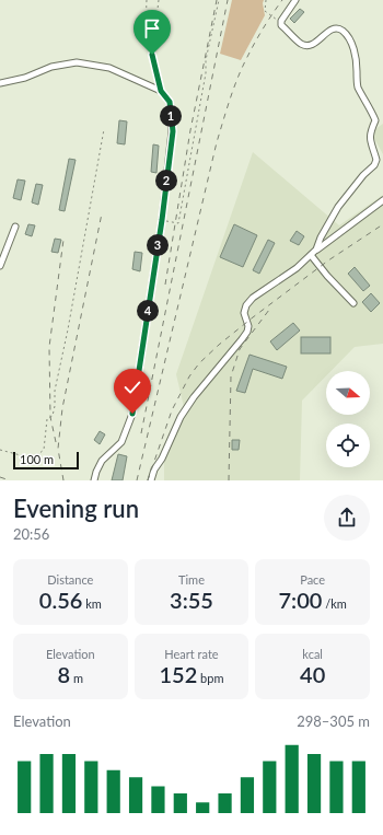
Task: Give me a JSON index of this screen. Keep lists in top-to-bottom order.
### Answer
{
  "scale_bar": "100 m",
  "north": "right",
  "page": {
    "pins": [
      "1",
      "2",
      "3",
      "4"
    ],
    "scale": "100 m",
    "heading": ["Evening run", "20:56"],
    "stats": [
      ["Distance", "0.56 km"],
      ["Time", "3:55"],
      ["Pace", "7:00 /km"],
      ["Elevation", "8 m"],
      ["Heart rate", "152 bpm"],
      ["kcal", "40"]
    ],
    "chart": ["Elevation", "298–305 m"]
  }
}
